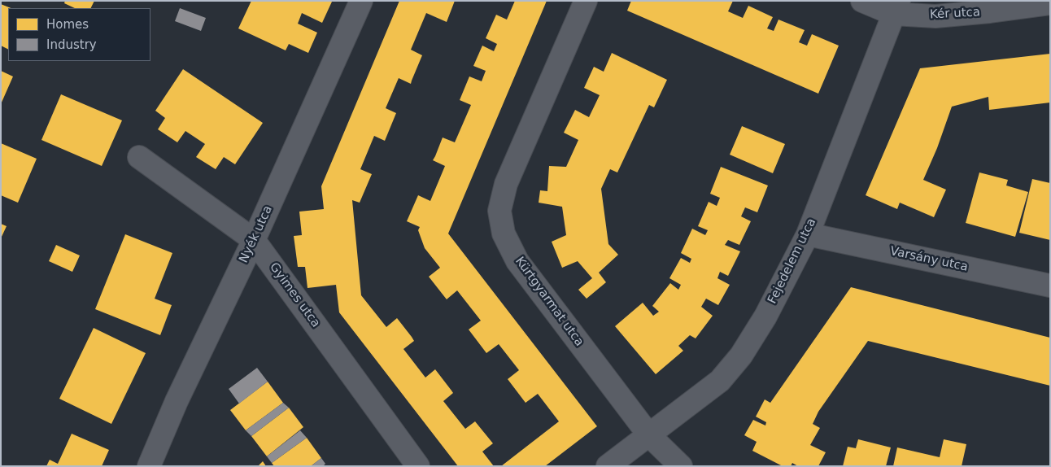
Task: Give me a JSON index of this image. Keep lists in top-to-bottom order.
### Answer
{
  "streets": {
    "street": [
      "Kér utca",
      "Nyék utca",
      "Varsány utca",
      "Fejedelem utca",
      "Gyimes utca",
      "Kürtgyarmat utca"
    ]
  },
  "crossings": [
    ["Kér utca", "Fejedelem utca"],
    ["Nyék utca", "Gyimes utca"],
    ["Varsány utca", "Fejedelem utca"],
    ["Fejedelem utca", "Kürtgyarmat utca"]
  ],
  "legend": ["Homes", "Industry"]
}
